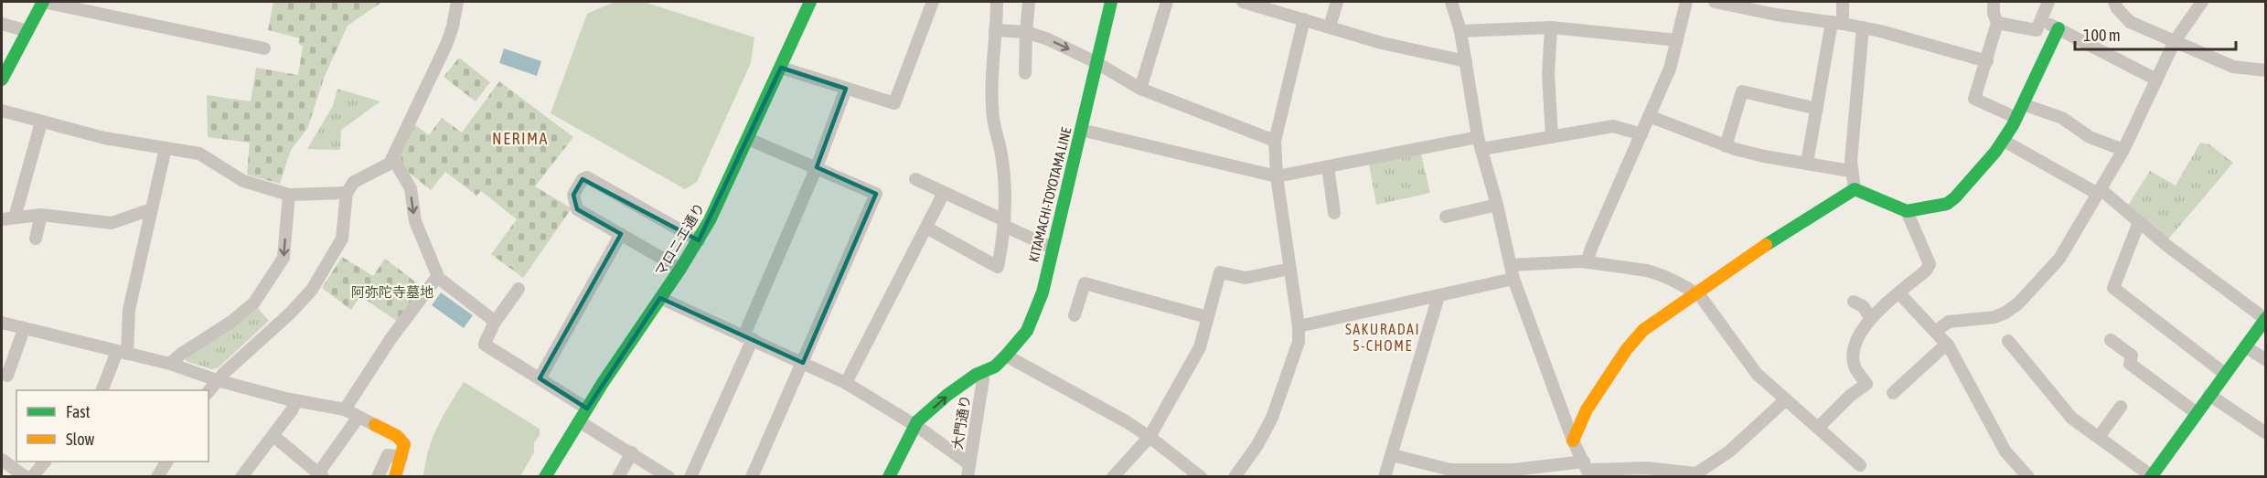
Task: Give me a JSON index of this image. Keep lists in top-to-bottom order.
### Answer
{
  "streets": {
    "street": ["KITAMACHI-TOYOTAMA LINE", "マロニエ通り", "大門通り"]
  },
  "crossings": [
    ["KITAMACHI-TOYOTAMA LINE", "大門通り"]
  ],
  "districts": ["NERIMA", "SAKURADAI 5-CHOME"],
  "parks": ["阿弥陀寺墓地"],
  "legend": ["Fast", "Slow"],
  "scale_bar": "100 m"
}
